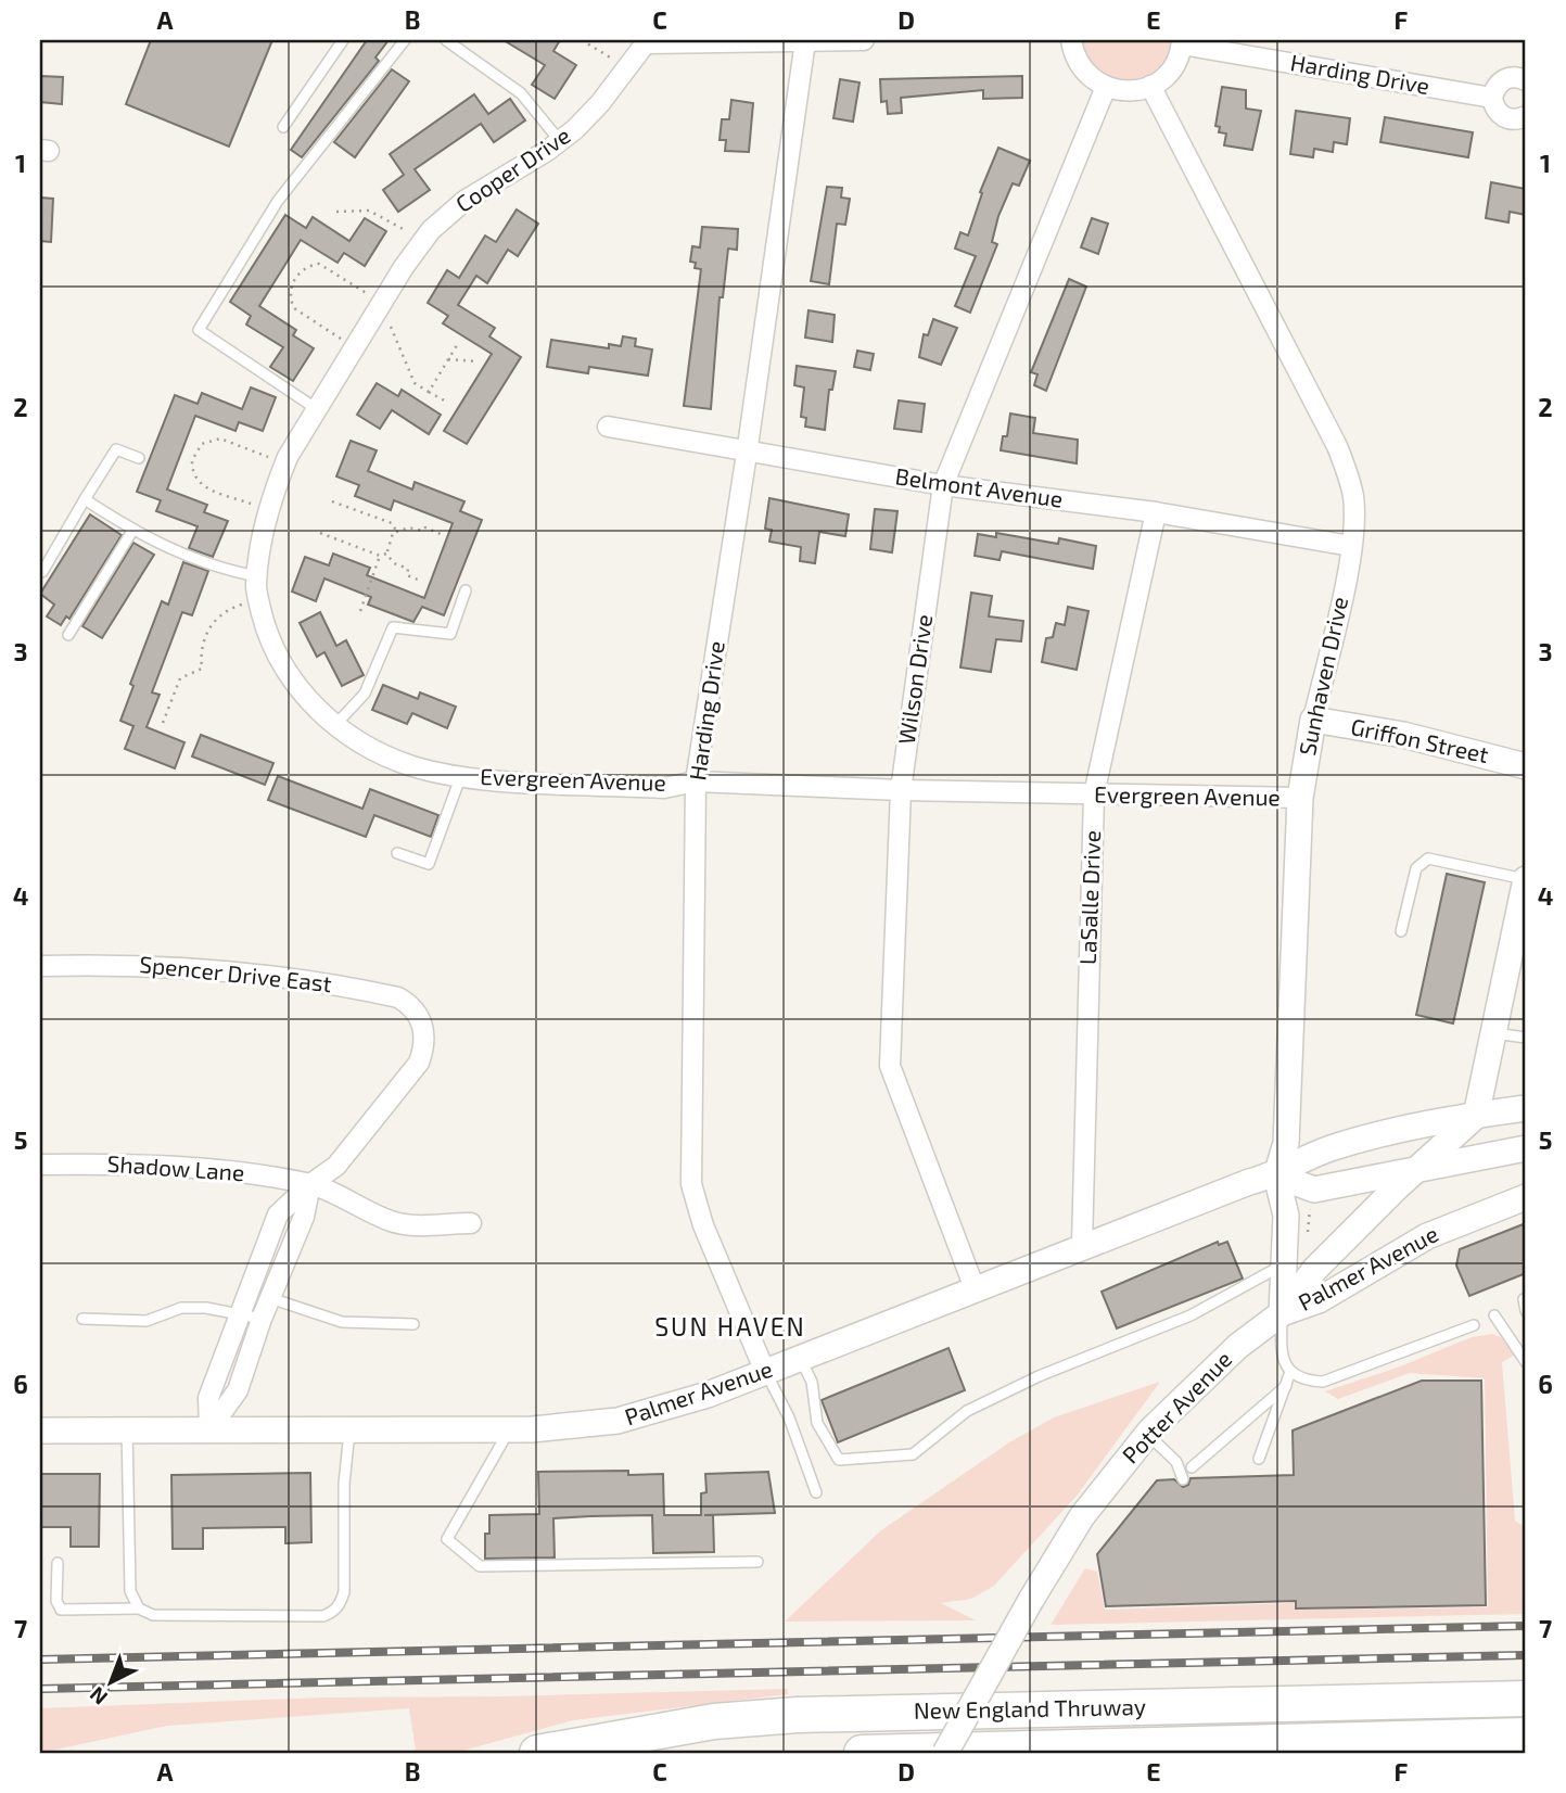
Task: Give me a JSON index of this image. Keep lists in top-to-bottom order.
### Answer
{
  "streets": {
    "highway": ["New England Thruway"],
    "street": [
      "Harding Drive",
      "Cooper Drive",
      "Belmont Avenue",
      "Sunhaven Drive",
      "Wilson Drive",
      "Griffon Street",
      "Evergreen Avenue",
      "LaSalle Drive",
      "Spencer Drive East",
      "Shadow Lane",
      "Palmer Avenue",
      "Potter Avenue"
    ]
  },
  "crossings": [
    ["Harding Drive", "Belmont Avenue"],
    ["Harding Drive", "Evergreen Avenue"],
    ["Harding Drive", "Palmer Avenue"],
    ["Cooper Drive", "Evergreen Avenue"],
    ["Belmont Avenue", "Sunhaven Drive"],
    ["Belmont Avenue", "Wilson Drive"],
    ["Belmont Avenue", "LaSalle Drive"],
    ["Sunhaven Drive", "Griffon Street"],
    ["Sunhaven Drive", "Evergreen Avenue"],
    ["Sunhaven Drive", "Palmer Avenue"],
    ["Sunhaven Drive", "Potter Avenue"],
    ["Wilson Drive", "Evergreen Avenue"],
    ["Wilson Drive", "Palmer Avenue"],
    ["Evergreen Avenue", "LaSalle Drive"],
    ["LaSalle Drive", "Palmer Avenue"],
    ["Spencer Drive East", "Shadow Lane"],
    ["Palmer Avenue", "Potter Avenue"]
  ],
  "districts": ["SUN HAVEN"],
  "north": "bottom left",
  "grid": {
    "columns": [
      "A",
      "B",
      "C",
      "D",
      "E",
      "F"
    ],
    "rows": [
      "1",
      "2",
      "3",
      "4",
      "5",
      "6",
      "7"
    ]
  }
}
